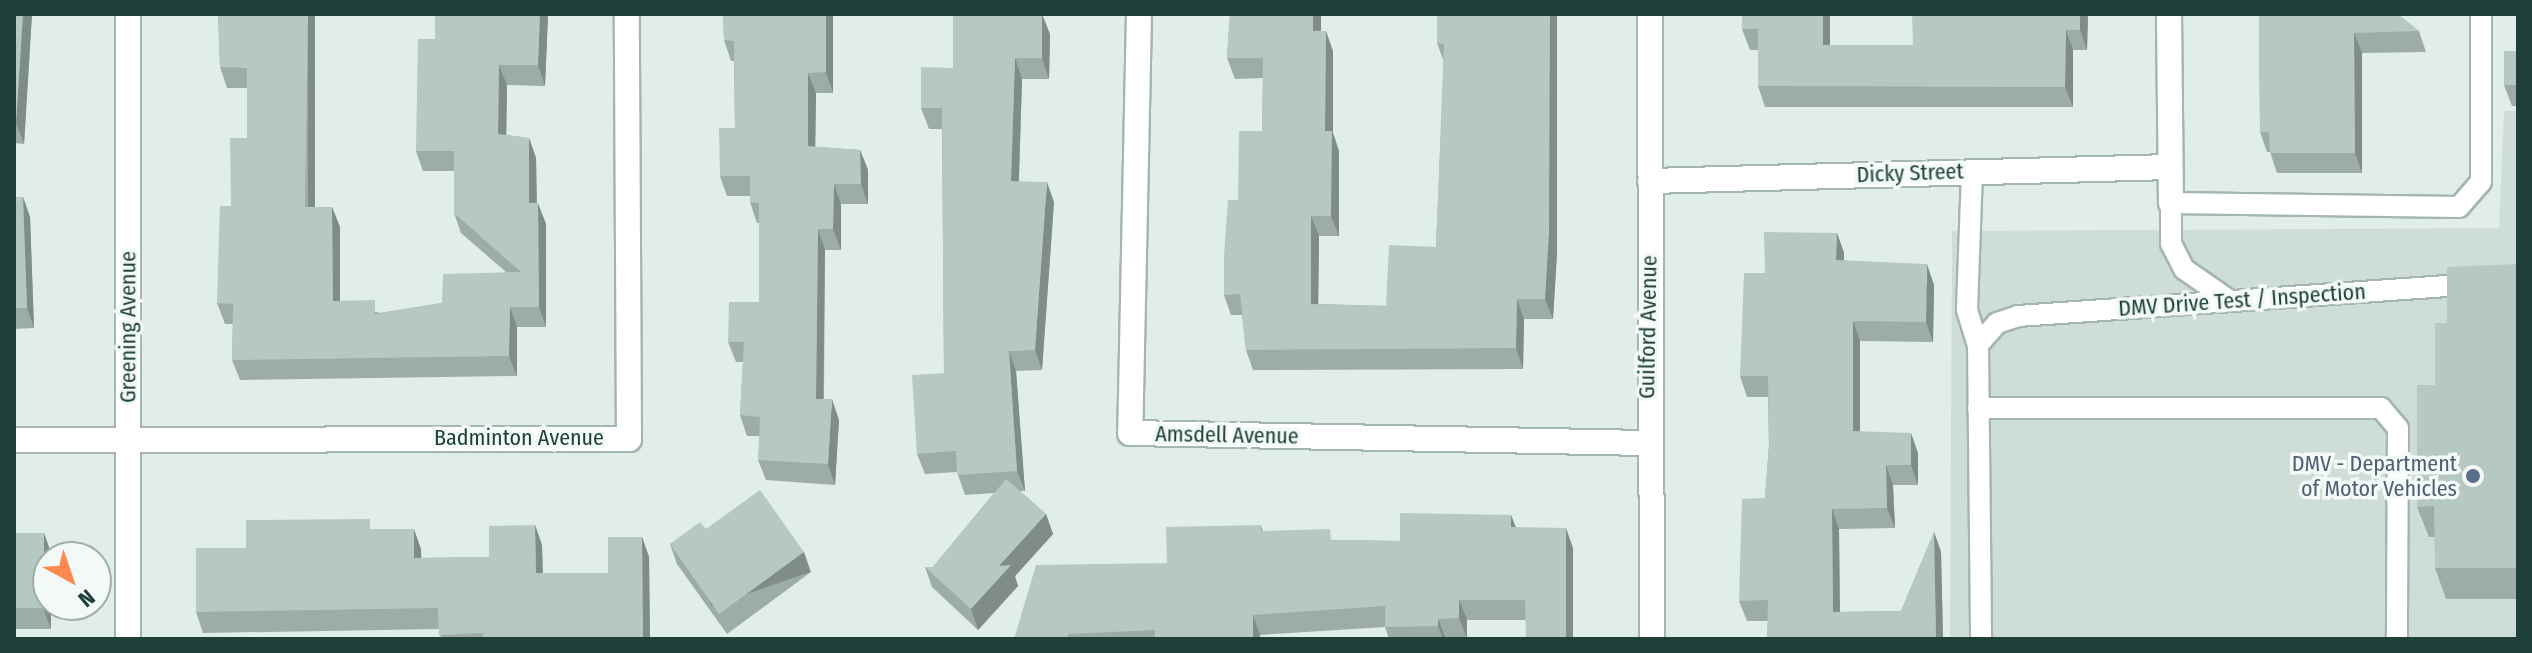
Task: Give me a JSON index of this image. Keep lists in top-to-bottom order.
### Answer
{
  "streets": {
    "street": [
      "Dicky Street",
      "Greening Avenue",
      "Guilford Avenue",
      "Amsdell Avenue",
      "Badminton Avenue"
    ],
    "lane": ["DMV Drive Test / Inspection"]
  },
  "crossings": [
    ["Dicky Street", "Guilford Avenue"],
    ["Greening Avenue", "Badminton Avenue"],
    ["Guilford Avenue", "Amsdell Avenue"]
  ],
  "places": ["DMV - Department of Motor Vehicles"],
  "north": "bottom right"
}
